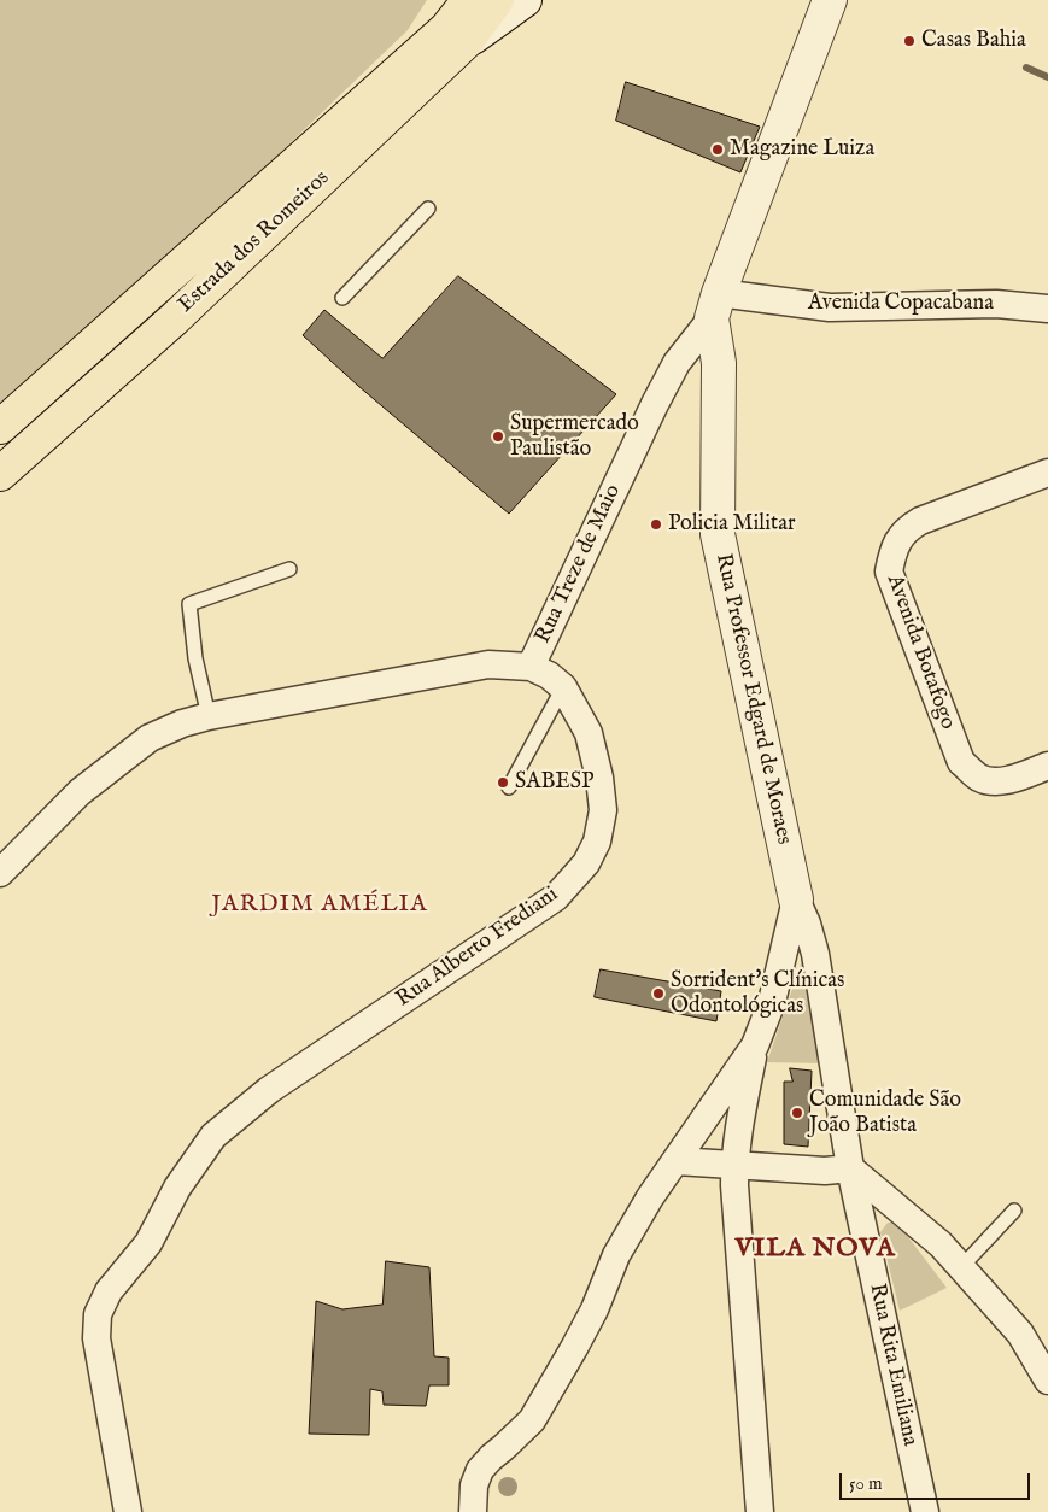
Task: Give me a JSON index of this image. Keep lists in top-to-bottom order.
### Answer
{
  "streets": {
    "main road": ["Estrada dos Romeiros"],
    "street": [
      "Avenida Copacabana",
      "Rua Treze de Maio",
      "Avenida Botafogo",
      "Rua Professor Edgard de Moraes",
      "Rua Alberto Frediani",
      "Rua Rita Emiliana"
    ]
  },
  "crossings": [
    ["Avenida Copacabana", "Rua Treze de Maio"],
    ["Avenida Copacabana", "Rua Professor Edgard de Moraes"],
    ["Rua Treze de Maio", "Rua Professor Edgard de Moraes"],
    ["Rua Treze de Maio", "Rua Alberto Frediani"],
    ["Rua Professor Edgard de Moraes", "Rua Rita Emiliana"]
  ],
  "districts": ["JARDIM AMÉLIA", "VILA NOVA"],
  "places": [
    "Casas Bahia",
    "Magazine Luiza",
    "Supermercado Paulistão",
    "Policia Militar",
    "SABESP",
    "Sorrident's Clínicas Odontológicas",
    "Comunidade São João Batista"
  ],
  "scale_bar": "50 m"
}
